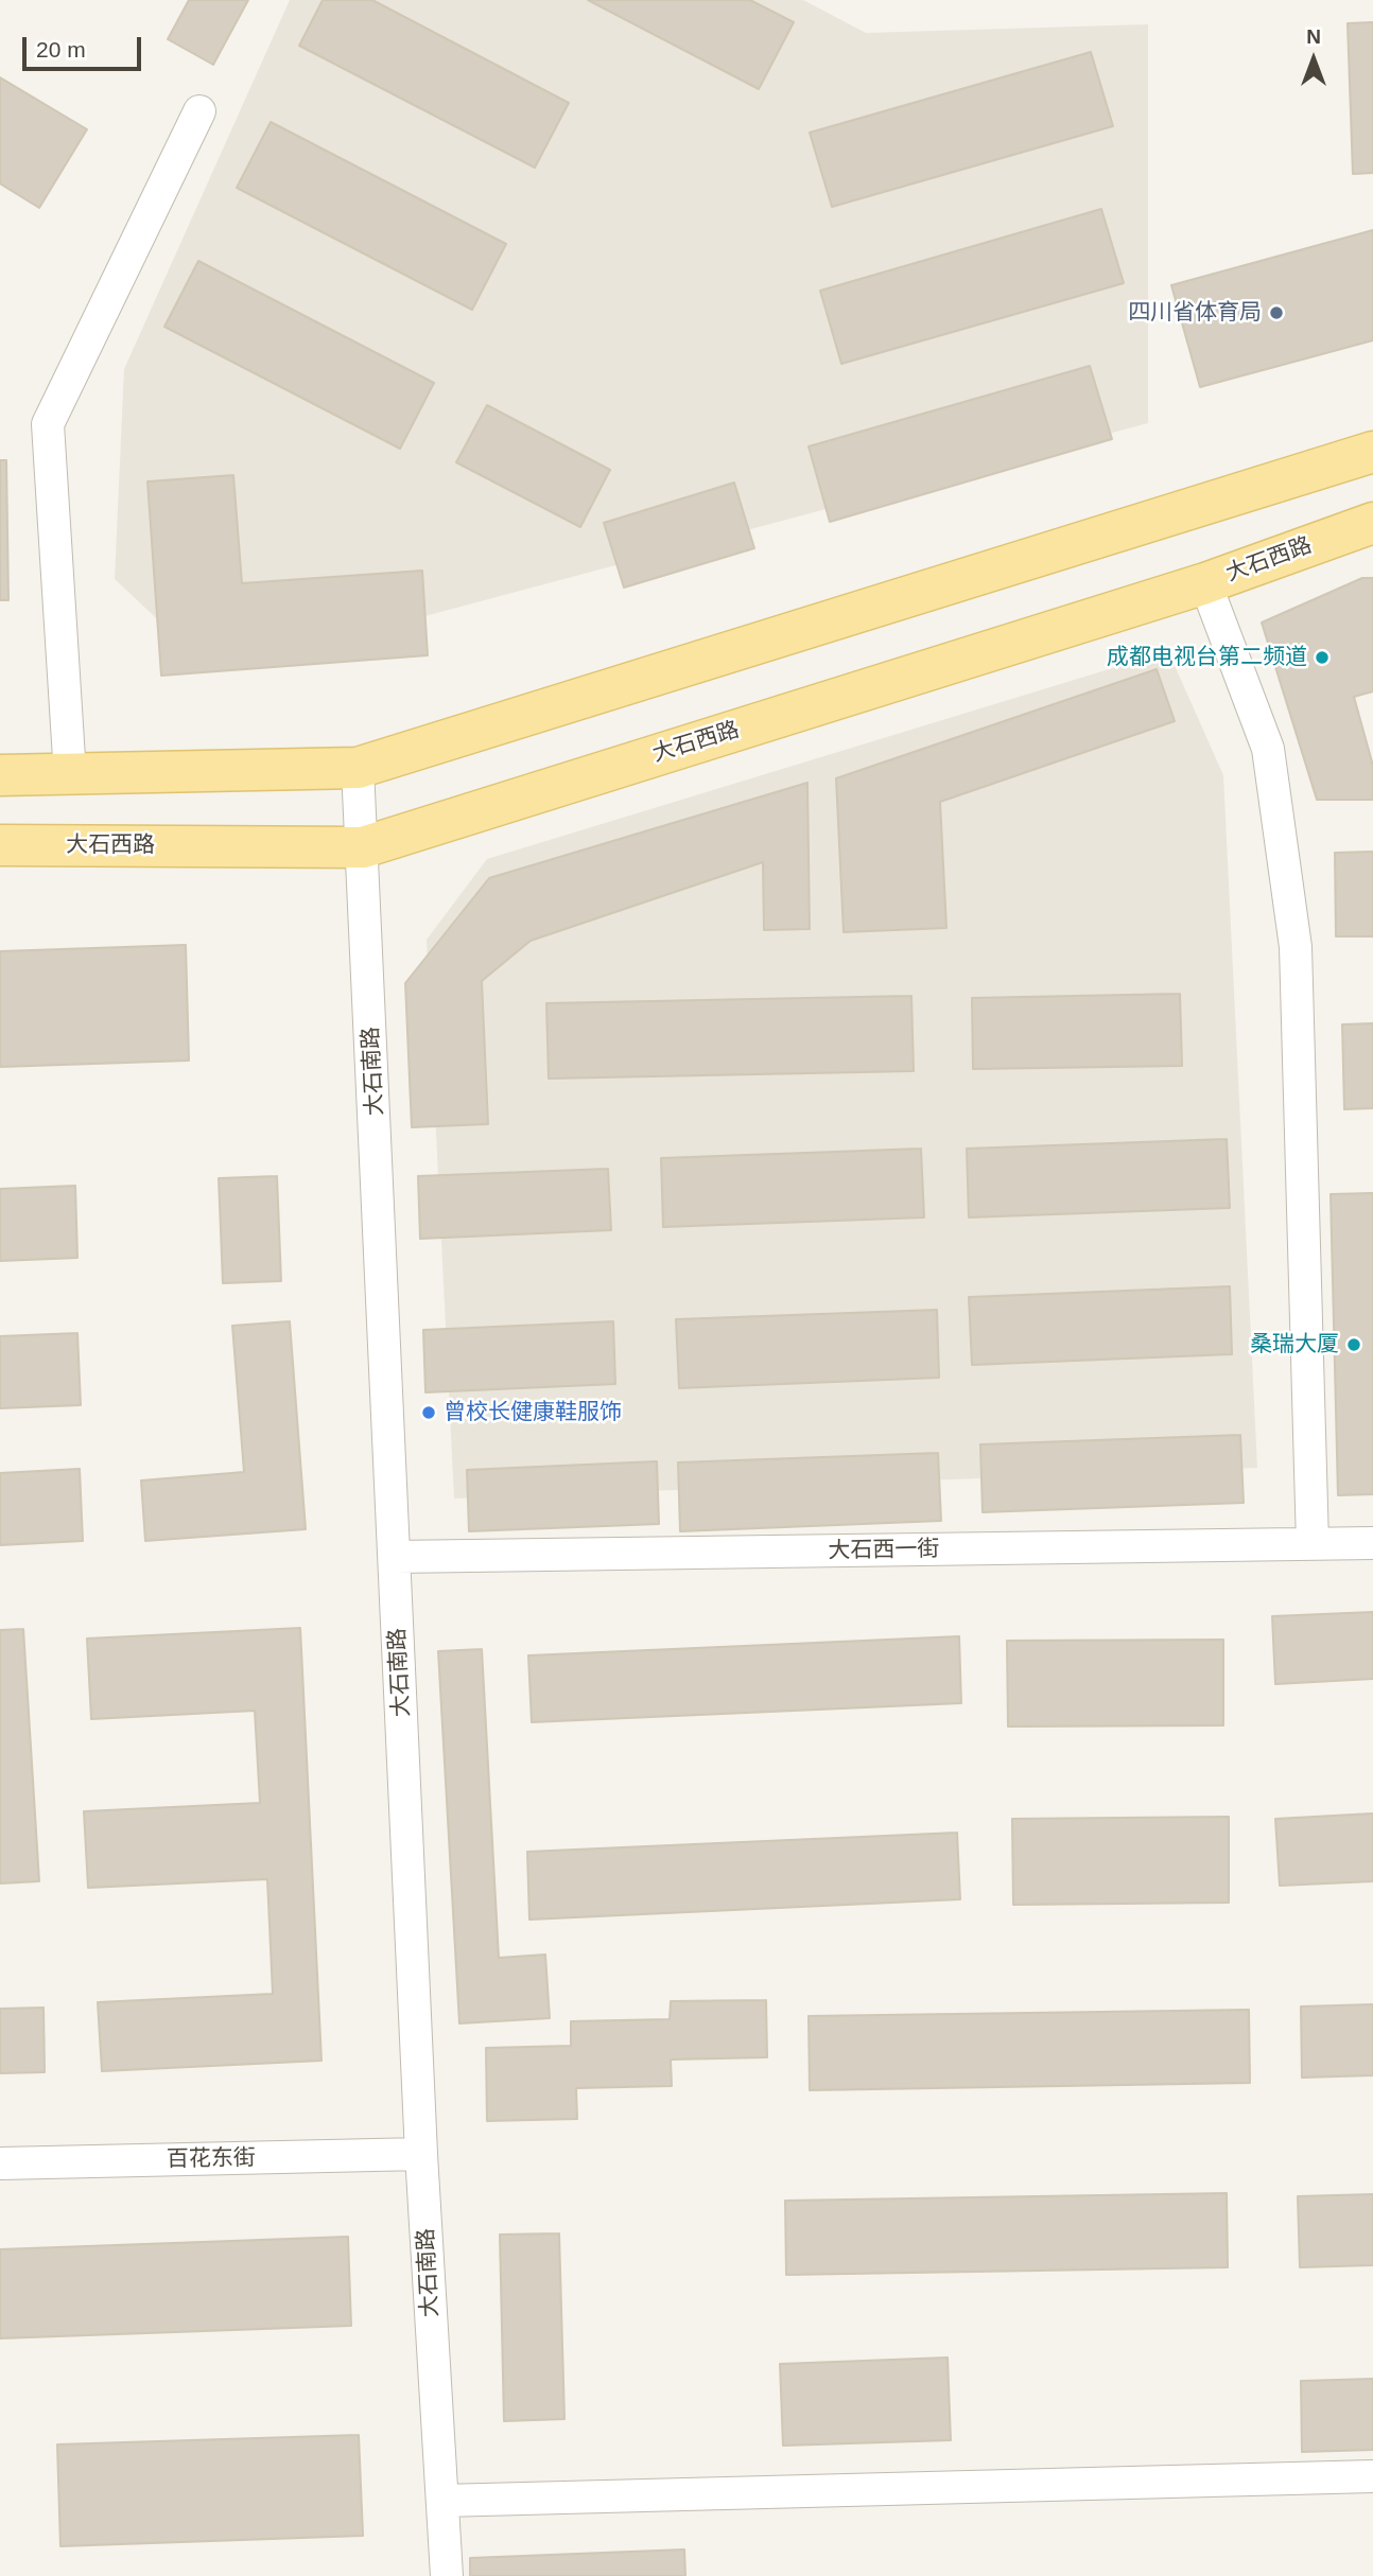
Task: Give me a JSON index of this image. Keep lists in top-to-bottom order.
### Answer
{
  "streets": {
    "main road": ["大石西路"],
    "street": ["大石南路", "大石西一街", "百花东街"]
  },
  "crossings": [
    ["大石西路", "大石南路"],
    ["大石南路", "大石西一街"],
    ["大石南路", "百花东街"]
  ],
  "places": [
    "四川省体育局",
    "成都电视台第二频道",
    "桑瑞大厦",
    "曾校长健康鞋服饰"
  ],
  "scale_bar": "20 m",
  "north": "top"
}
